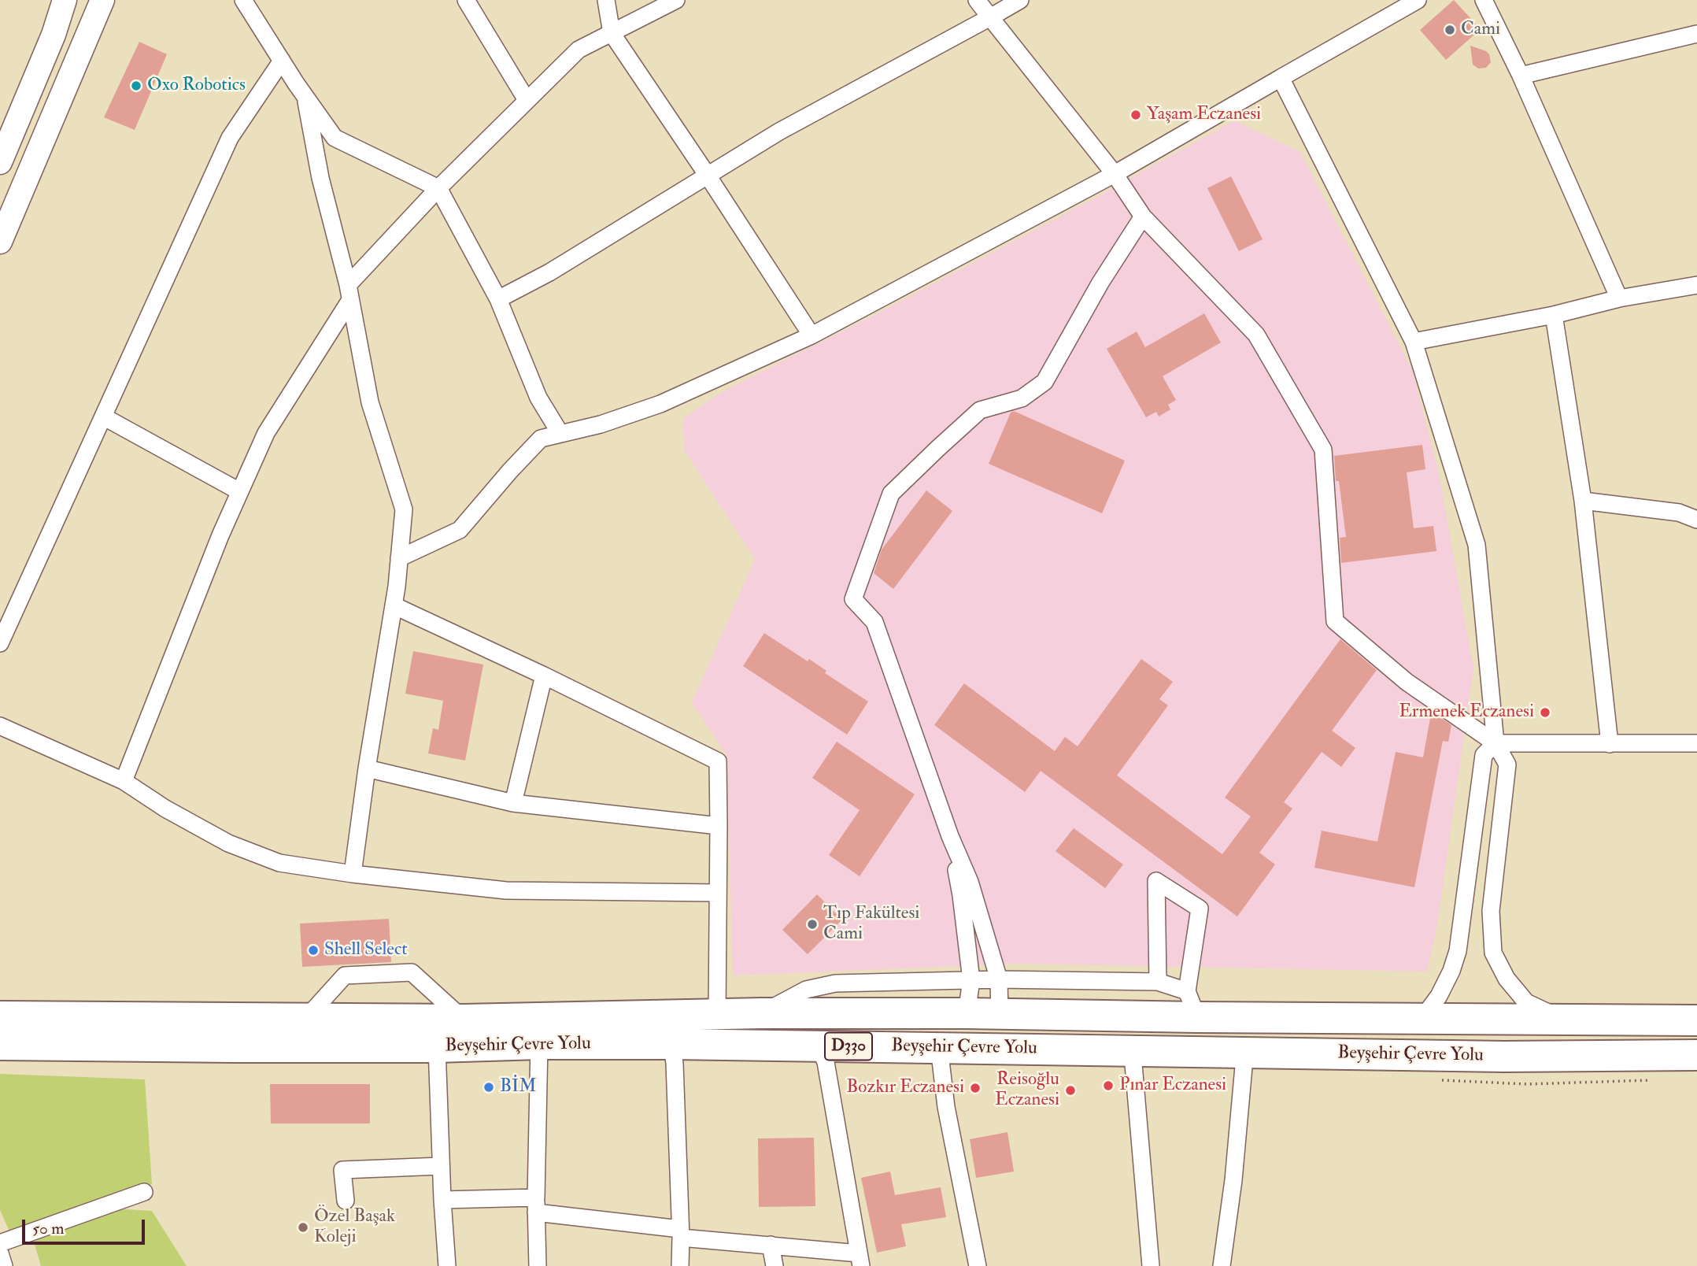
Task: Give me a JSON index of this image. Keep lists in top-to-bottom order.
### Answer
{
  "streets": {
    "highway": ["Beyşehir Çevre Yolu", "D330"]
  },
  "places": [
    "Cami",
    "Oxo Robotics",
    "Yaşam Eczanesi",
    "Ermenek Eczanesi",
    "Tıp Fakültesi Cami",
    "Shell Select",
    "Pınar Eczanesi",
    "BİM",
    "Bozkır Eczanesi",
    "Reisoğlu Eczanesi",
    "Özel Başak Koleji"
  ],
  "scale_bar": "50 m"
}
